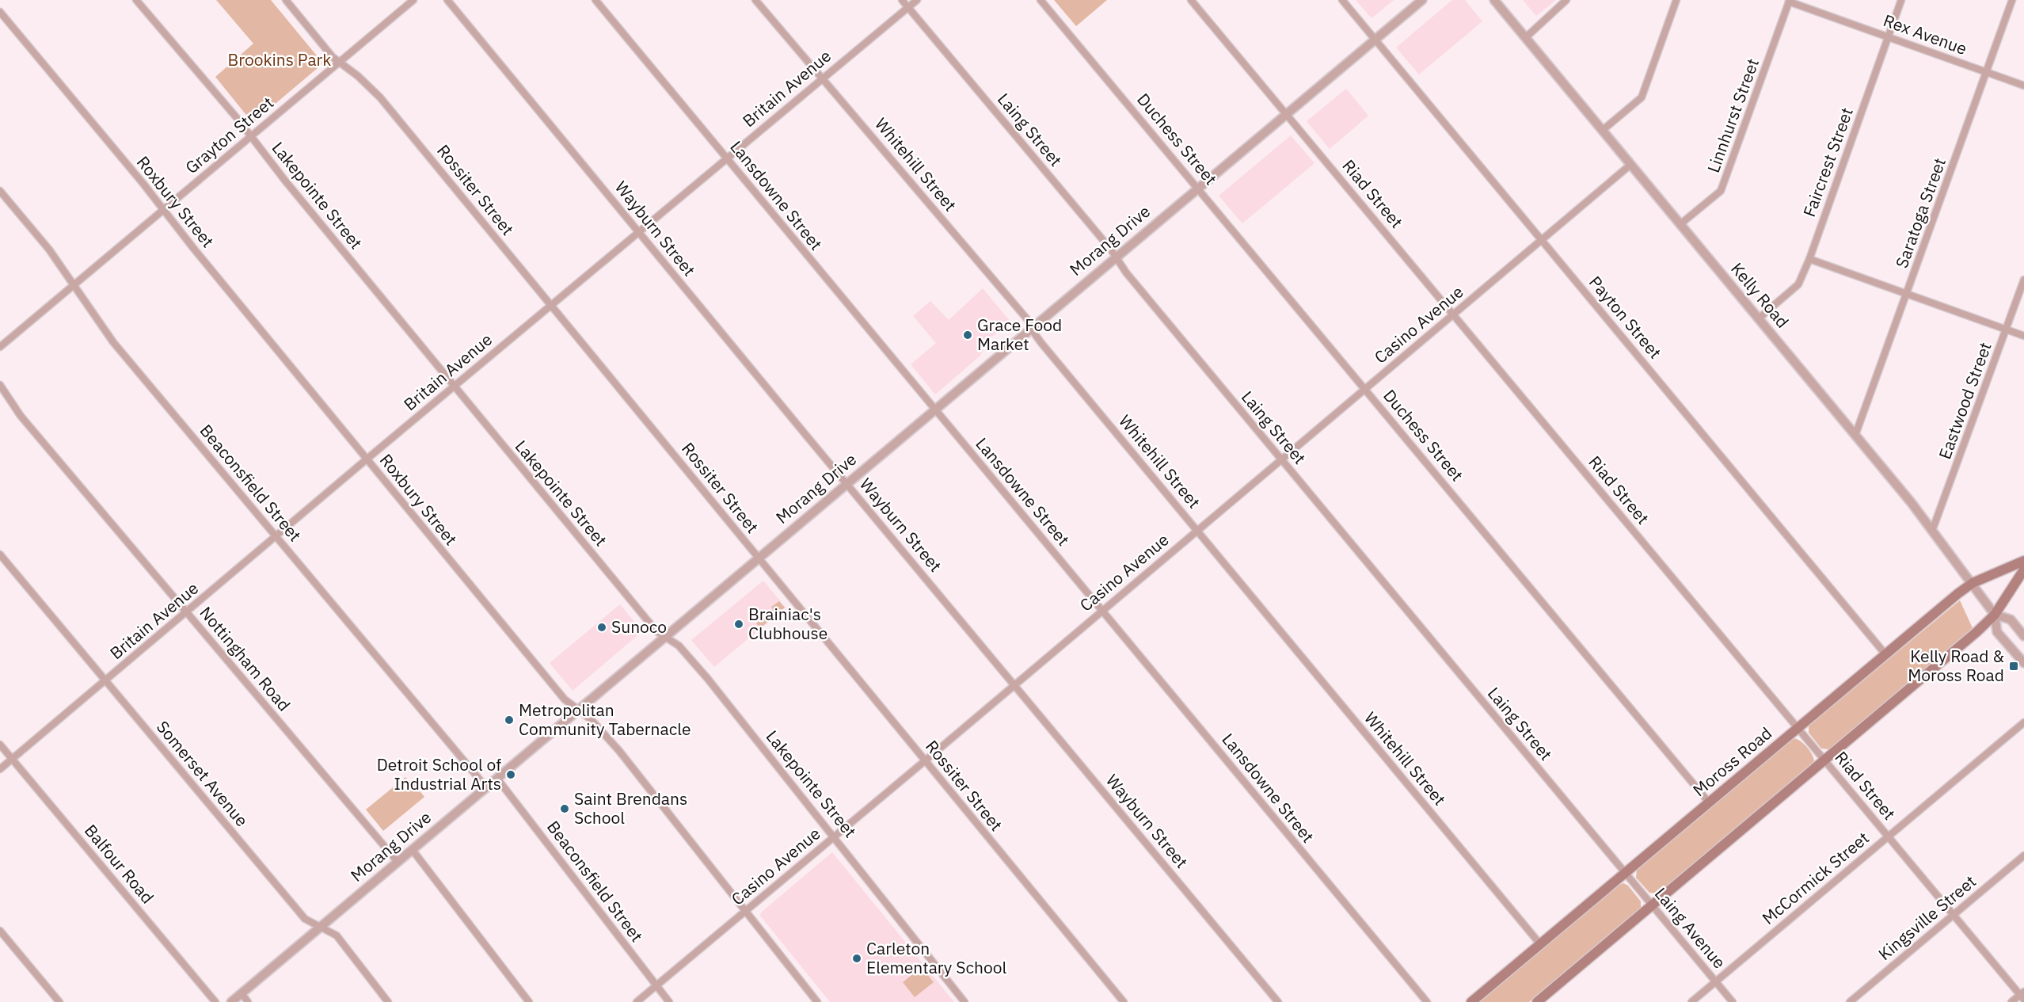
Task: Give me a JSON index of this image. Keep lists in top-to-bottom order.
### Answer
{
  "streets": {
    "main road": ["Moross Road"],
    "street": [
      "Rex Avenue",
      "Britain Avenue",
      "Linnhurst Street",
      "Laing Street",
      "Grayton Street",
      "Duchess Street",
      "Faircrest Street",
      "Whitehill Street",
      "Rossiter Street",
      "Riad Street",
      "Lakepointe Street",
      "Lansdowne Street",
      "Roxbury Street",
      "Saratoga Street",
      "Wayburn Street",
      "Morang Drive",
      "Kelly Road",
      "Payton Street",
      "Casino Avenue",
      "Eastwood Street",
      "Beaconsfield Street",
      "Nottingham Road",
      "Somerset Avenue",
      "Balfour Road",
      "McCormick Street",
      "Kingsville Street",
      "Laing Avenue"
    ]
  },
  "crossings": [
    ["Rex Avenue", "Linnhurst Street"],
    ["Rex Avenue", "Faircrest Street"],
    ["Rex Avenue", "Saratoga Street"],
    ["Britain Avenue", "Laing Street"],
    ["Britain Avenue", "Whitehill Street"],
    ["Britain Avenue", "Rossiter Street"],
    ["Britain Avenue", "Lakepointe Street"],
    ["Britain Avenue", "Lansdowne Street"],
    ["Britain Avenue", "Roxbury Street"],
    ["Britain Avenue", "Wayburn Street"],
    ["Britain Avenue", "Beaconsfield Street"],
    ["Britain Avenue", "Nottingham Road"],
    ["Britain Avenue", "Somerset Avenue"],
    ["Britain Avenue", "Balfour Road"],
    ["Linnhurst Street", "Kelly Road"],
    ["Laing Street", "Morang Drive"],
    ["Laing Street", "Casino Avenue"],
    ["Laing Street", "Moross Road"],
    ["Laing Street", "Laing Avenue"],
    ["Grayton Street", "Rossiter Street"],
    ["Grayton Street", "Lakepointe Street"],
    ["Grayton Street", "Roxbury Street"],
    ["Grayton Street", "Beaconsfield Street"],
    ["Duchess Street", "Morang Drive"],
    ["Duchess Street", "Casino Avenue"],
    ["Duchess Street", "Moross Road"],
    ["Faircrest Street", "Kelly Road"],
    ["Whitehill Street", "Morang Drive"],
    ["Whitehill Street", "Casino Avenue"],
    ["Whitehill Street", "Moross Road"],
    ["Rossiter Street", "Morang Drive"],
    ["Rossiter Street", "Casino Avenue"],
    ["Riad Street", "Morang Drive"],
    ["Riad Street", "Casino Avenue"],
    ["Riad Street", "Moross Road"],
    ["Riad Street", "McCormick Street"],
    ["Riad Street", "Kingsville Street"],
    ["Lakepointe Street", "Morang Drive"],
    ["Lakepointe Street", "Casino Avenue"],
    ["Lansdowne Street", "Morang Drive"],
    ["Lansdowne Street", "Casino Avenue"],
    ["Roxbury Street", "Morang Drive"],
    ["Roxbury Street", "Casino Avenue"],
    ["Saratoga Street", "Kelly Road"],
    ["Wayburn Street", "Morang Drive"],
    ["Wayburn Street", "Casino Avenue"],
    ["Morang Drive", "Payton Street"],
    ["Morang Drive", "Beaconsfield Street"],
    ["Morang Drive", "Nottingham Road"],
    ["Morang Drive", "Somerset Avenue"],
    ["Kelly Road", "Casino Avenue"],
    ["Kelly Road", "Eastwood Street"],
    ["Kelly Road", "Moross Road"],
    ["Payton Street", "Casino Avenue"],
    ["Payton Street", "Moross Road"],
    ["Casino Avenue", "Beaconsfield Street"],
    ["Moross Road", "Laing Avenue"],
    ["McCormick Street", "Laing Avenue"]
  ],
  "parks": ["Brookins Park"],
  "places": {
    "other": [
      "Grace Food Market",
      "Brainiac's Clubhouse",
      "Sunoco",
      "Metropolitan Community Tabernacle",
      "Detroit School of Industrial Arts",
      "Saint Brendans School",
      "Carleton Elementary School"
    ],
    "transit": ["Kelly Road & Moross Road"]
  }
}
